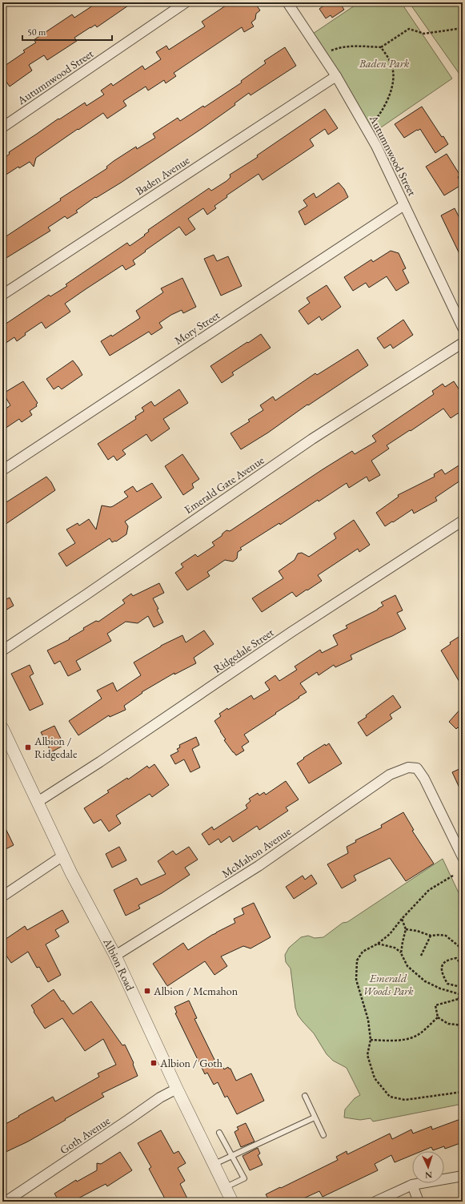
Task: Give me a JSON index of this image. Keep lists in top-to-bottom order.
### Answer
{
  "streets": {
    "street": [
      "Autumnwood Street",
      "Baden Avenue",
      "Mory Street",
      "Emerald Gate Avenue",
      "Ridgedale Street",
      "McMahon Avenue",
      "Albion Road",
      "Goth Avenue"
    ]
  },
  "crossings": [
    ["Autumnwood Street", "Baden Avenue"],
    ["Autumnwood Street", "Mory Street"],
    ["Ridgedale Street", "Albion Road"],
    ["McMahon Avenue", "Albion Road"],
    ["Albion Road", "Goth Avenue"]
  ],
  "parks": ["Baden Park", "Emerald Woods Park"],
  "places": {
    "transit": ["Albion / Ridgedale", "Albion / Mcmahon", "Albion / Goth"]
  },
  "scale_bar": "50 m",
  "north": "bottom"
}
